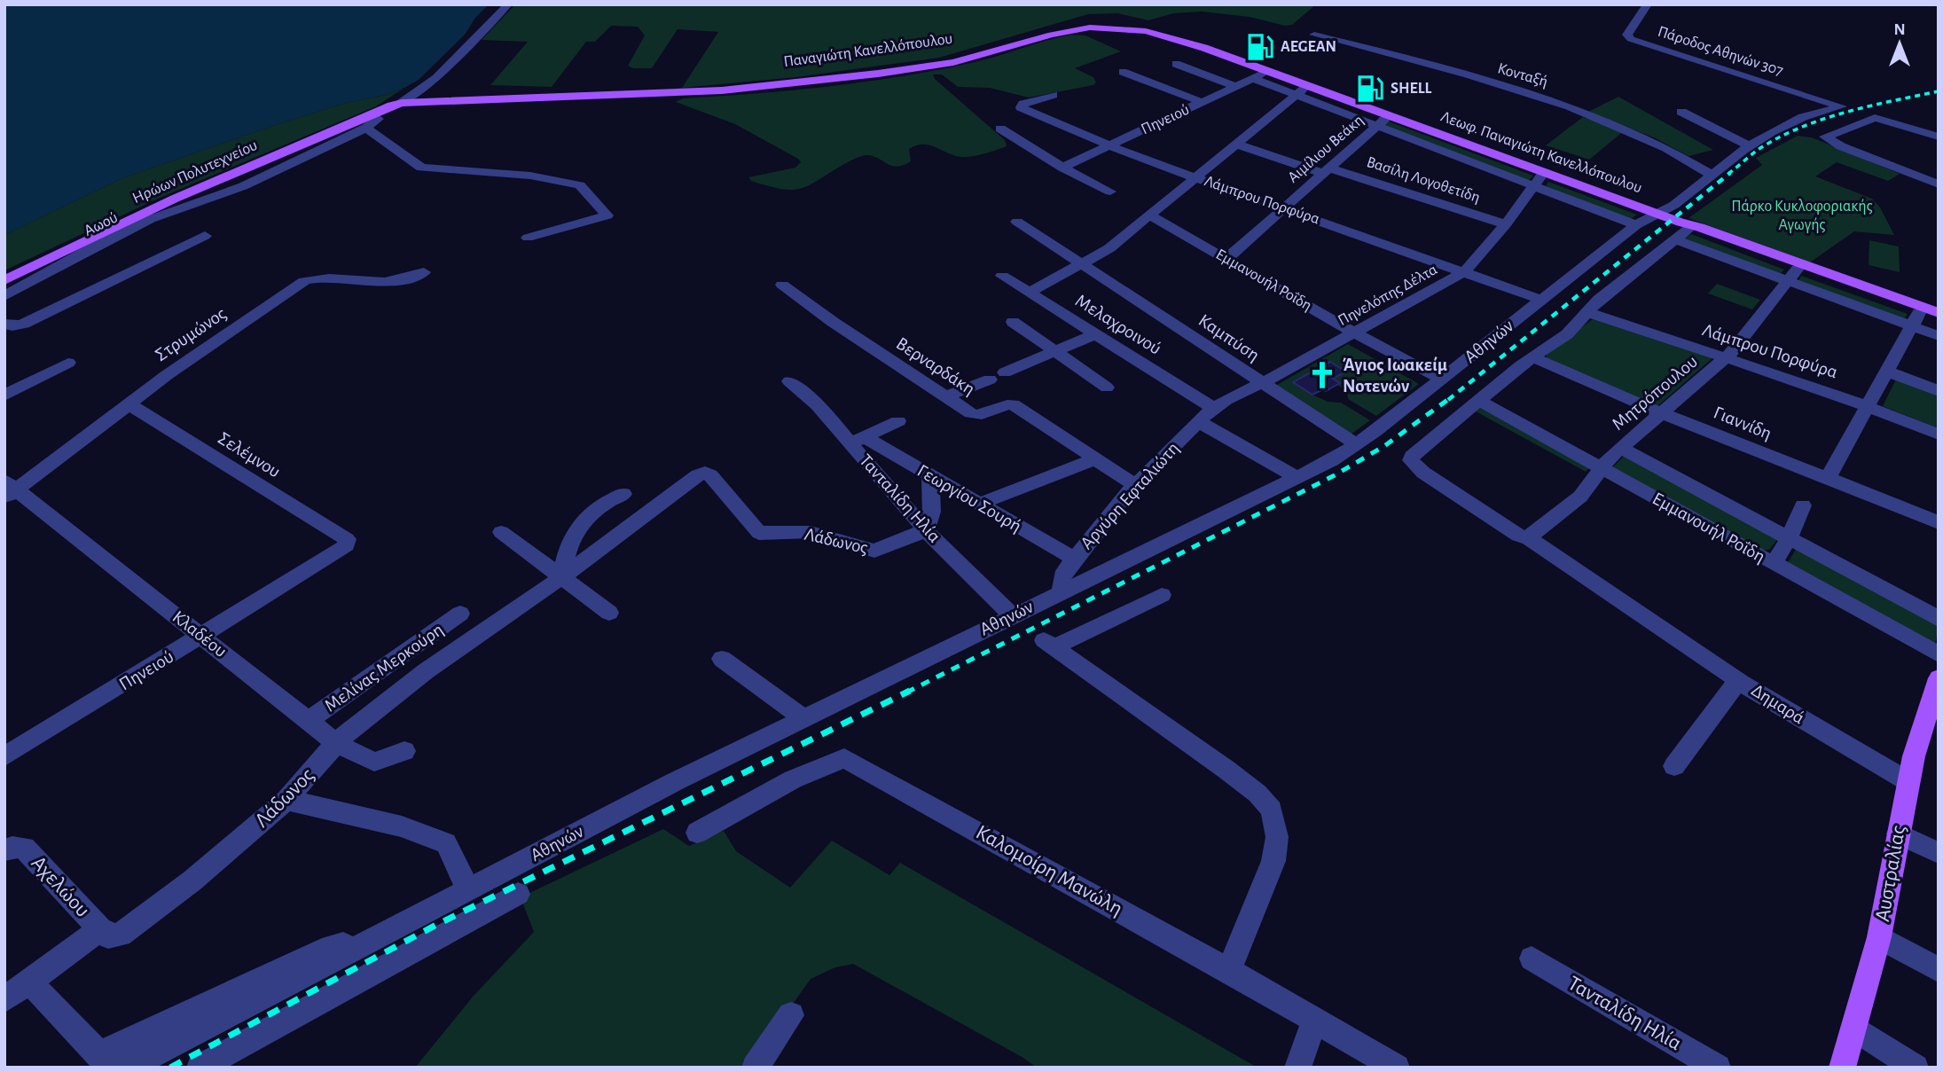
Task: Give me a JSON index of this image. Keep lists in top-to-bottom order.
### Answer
{
  "streets": {
    "main road": [
      "Παναγιώτη Κανελλόπουλου",
      "Λεωφ. Παναγιώτη Κανελλόπουλου",
      "Ηρώων Πολυτεχνείου",
      "Αυστραλίας"
    ],
    "street": [
      "Πάροδος Αθηνών 307",
      "Κονταξή",
      "Πηνειού",
      "Αιμίλιου Βεάκη",
      "Βασίλη Λογοθετίδη",
      "Λάμπρου Πορφύρα",
      "Αωού",
      "Εμμανουήλ Ροΐδη",
      "Πηνελόπης Δέλτα",
      "Μελαχροινού",
      "Στρυμώνος",
      "Καμπύση",
      "Αθηνών",
      "Βερναρδάκη",
      "Μητρόπουλου",
      "Γιαννίδη",
      "Σελέμνου",
      "Αργύρη Εφταλιώτη",
      "Τανταλίδη Ηλία",
      "Γεωργίου Σουρή",
      "Λάδωνος",
      "Κλαδέου",
      "Μελίνας Μερκούρη",
      "Δημαρά",
      "Καλομοίρη Μανώλη",
      "Αχελώου"
    ]
  },
  "crossings": [
    ["Παναγιώτη Κανελλόπουλου", "Πηνειού"],
    ["Παναγιώτη Κανελλόπουλου", "Αιμίλιου Βεάκη"],
    ["Παναγιώτη Κανελλόπουλου", "Λεωφ. Παναγιώτη Κανελλόπουλου"],
    ["Παναγιώτη Κανελλόπουλου", "Ηρώων Πολυτεχνείου"],
    ["Πάροδος Αθηνών 307", "Αθηνών"],
    ["Κονταξή", "Αθηνών"],
    ["Πηνειού", "Λάμπρου Πορφύρα"],
    ["Πηνειού", "Σελέμνου"],
    ["Πηνειού", "Κλαδέου"],
    ["Αιμίλιου Βεάκη", "Λεωφ. Παναγιώτη Κανελλόπουλου"],
    ["Αιμίλιου Βεάκη", "Βασίλη Λογοθετίδη"],
    ["Αιμίλιου Βεάκη", "Λάμπρου Πορφύρα"],
    ["Αιμίλιου Βεάκη", "Εμμανουήλ Ροΐδη"],
    ["Λεωφ. Παναγιώτη Κανελλόπουλου", "Πηνελόπης Δέλτα"],
    ["Λεωφ. Παναγιώτη Κανελλόπουλου", "Αθηνών"],
    ["Βασίλη Λογοθετίδη", "Πηνελόπης Δέλτα"],
    ["Λάμπρου Πορφύρα", "Πηνελόπης Δέλτα"],
    ["Λάμπρου Πορφύρα", "Αθηνών"],
    ["Λάμπρου Πορφύρα", "Μητρόπουλου"],
    ["Εμμανουήλ Ροΐδη", "Πηνελόπης Δέλτα"],
    ["Εμμανουήλ Ροΐδη", "Αθηνών"],
    ["Εμμανουήλ Ροΐδη", "Μητρόπουλου"],
    ["Πηνελόπης Δέλτα", "Μελαχροινού"],
    ["Πηνελόπης Δέλτα", "Καμπύση"],
    ["Πηνελόπης Δέλτα", "Αργύρη Εφταλιώτη"],
    ["Μελαχροινού", "Αργύρη Εφταλιώτη"],
    ["Στρυμώνος", "Σελέμνου"],
    ["Στρυμώνος", "Κλαδέου"],
    ["Καμπύση", "Αθηνών"],
    ["Αθηνών", "Αργύρη Εφταλιώτη"],
    ["Αθηνών", "Τανταλίδη Ηλία"],
    ["Βερναρδάκη", "Αργύρη Εφταλιώτη"],
    ["Μητρόπουλου", "Γιαννίδη"],
    ["Αργύρη Εφταλιώτη", "Γεωργίου Σουρή"],
    ["Τανταλίδη Ηλία", "Γεωργίου Σουρή"],
    ["Τανταλίδη Ηλία", "Λάδωνος"],
    ["Λάδωνος", "Κλαδέου"],
    ["Λάδωνος", "Αχελώου"],
    ["Κλαδέου", "Μελίνας Μερκούρη"],
    ["Δημαρά", "Αυστραλίας"]
  ],
  "parks": ["Πάρκο Κυκλοφοριακής Αγωγής"],
  "places": {
    "fuel station": ["AEGEAN", "SHELL"],
    "church": ["Άγιος Ιωακείμ Νοτενών"]
  },
  "north": "top"
}
